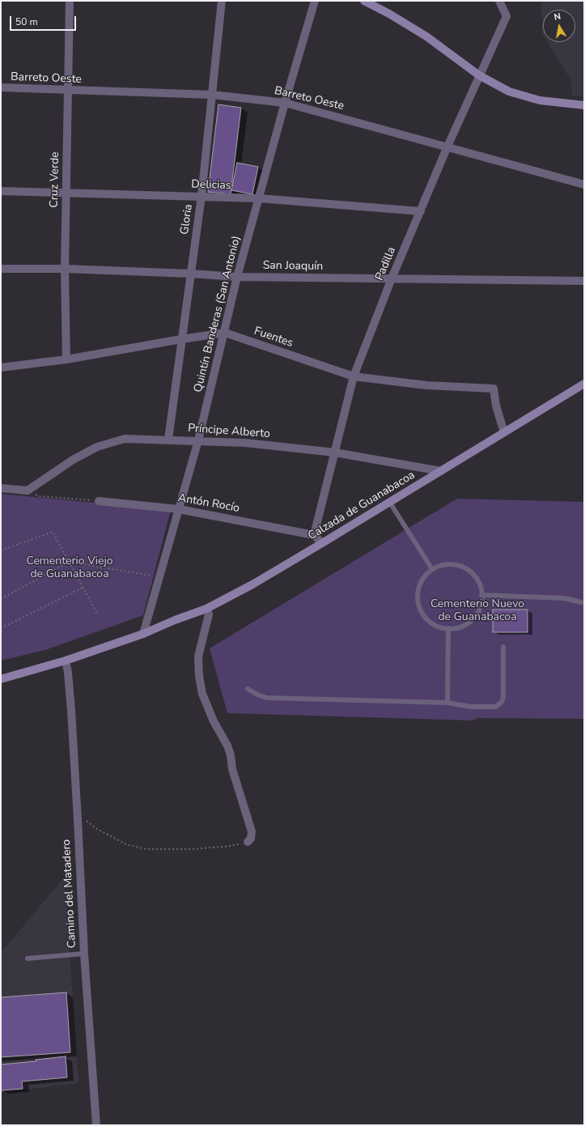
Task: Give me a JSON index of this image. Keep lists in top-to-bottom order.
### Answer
{
  "streets": {
    "main road": ["Calzada de Guanabacoa"],
    "street": [
      "Barreto Oeste",
      "Cruz Verde",
      "Delicias",
      "Gloria",
      "Padilla",
      "San Joaquín",
      "Quintín Banderas (San Antonio)",
      "Fuentes",
      "Príncipe Alberto",
      "Antón Rocío",
      "Camino del Matadero"
    ]
  },
  "crossings": [
    ["Barreto Oeste", "Cruz Verde"],
    ["Barreto Oeste", "Gloria"],
    ["Barreto Oeste", "Padilla"],
    ["Barreto Oeste", "Quintín Banderas (San Antonio)"],
    ["Cruz Verde", "Delicias"],
    ["Cruz Verde", "San Joaquín"],
    ["Cruz Verde", "Fuentes"],
    ["Delicias", "Gloria"],
    ["Delicias", "Padilla"],
    ["Delicias", "Quintín Banderas (San Antonio)"],
    ["Gloria", "San Joaquín"],
    ["Gloria", "Fuentes"],
    ["Gloria", "Príncipe Alberto"],
    ["Padilla", "San Joaquín"],
    ["Padilla", "Fuentes"],
    ["Padilla", "Príncipe Alberto"],
    ["Padilla", "Antón Rocío"],
    ["San Joaquín", "Quintín Banderas (San Antonio)"],
    ["Quintín Banderas (San Antonio)", "Fuentes"],
    ["Quintín Banderas (San Antonio)", "Príncipe Alberto"],
    ["Quintín Banderas (San Antonio)", "Antón Rocío"],
    ["Quintín Banderas (San Antonio)", "Calzada de Guanabacoa"],
    ["Fuentes", "Calzada de Guanabacoa"],
    ["Príncipe Alberto", "Calzada de Guanabacoa"],
    ["Calzada de Guanabacoa", "Camino del Matadero"]
  ],
  "parks": ["Cementerio Viejo de Guanabacoa", "Cementerio Nuevo de Guanabacoa"],
  "scale_bar": "50 m",
  "north": "top"
}
